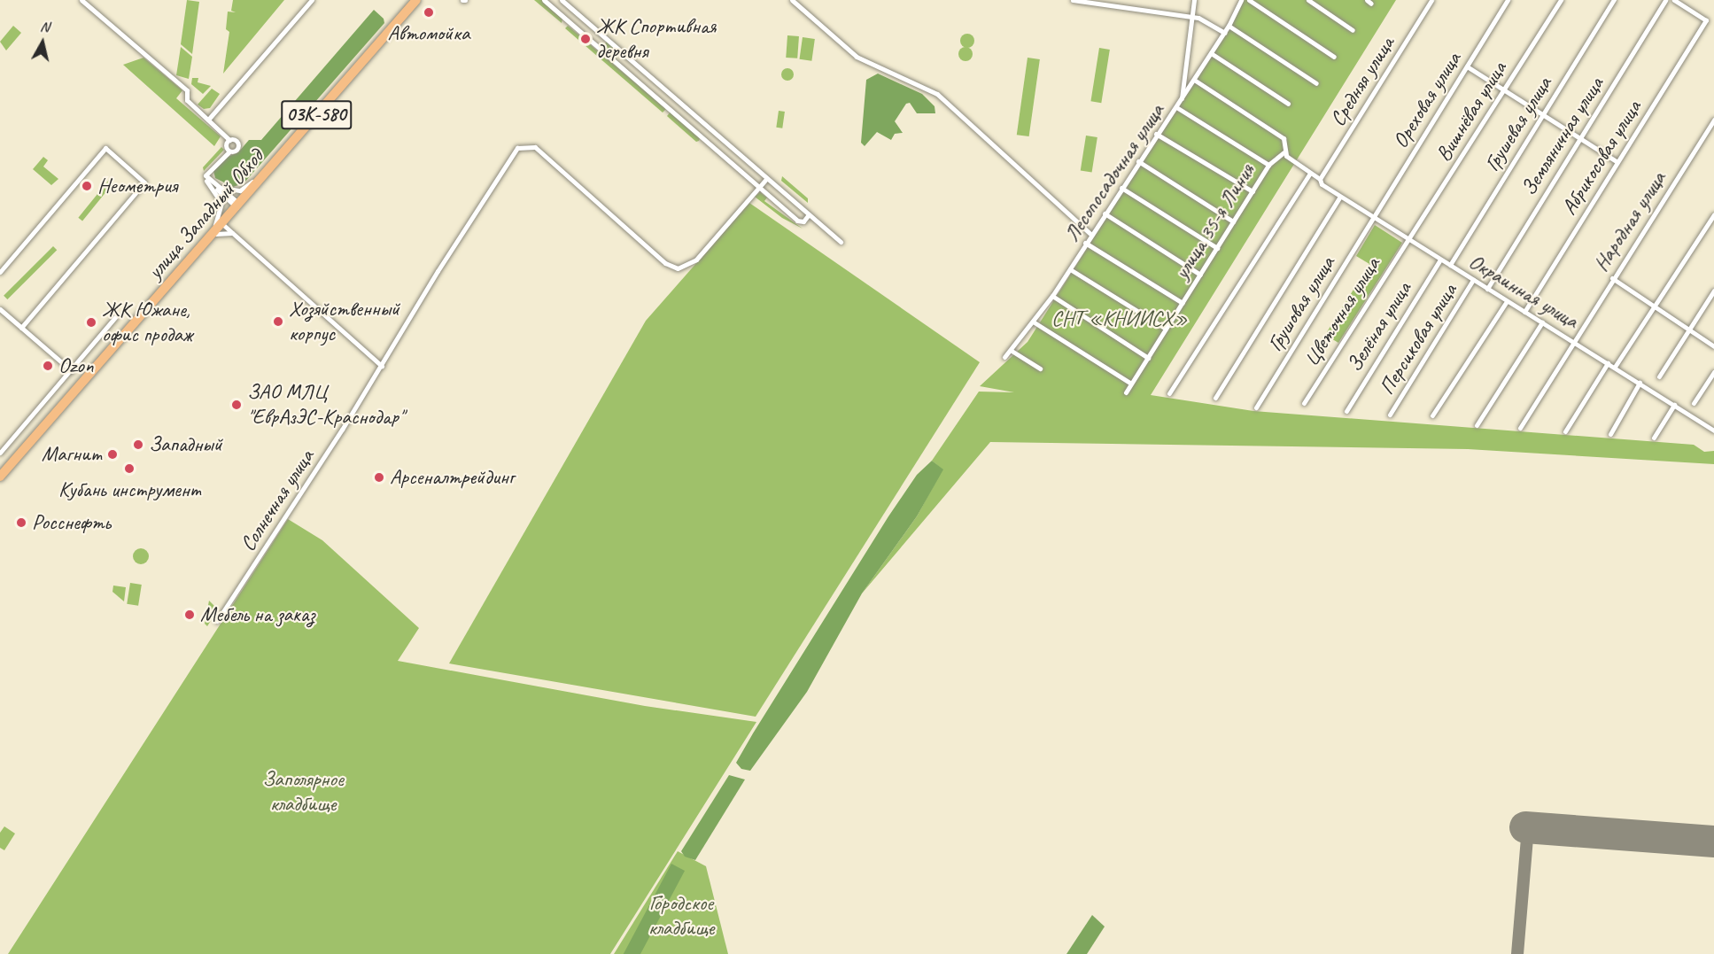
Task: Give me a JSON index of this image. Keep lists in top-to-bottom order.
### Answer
{
  "streets": {
    "highway": ["03К-580", "улица Западный Обход"],
    "street": [
      "Средняя улица",
      "Ореховая улица",
      "Вишнёвая улица",
      "Грушевая улица",
      "Земляничная улица",
      "Абрикосовая улица",
      "Лесопосадочная улица",
      "улица 35-я Линия",
      "Народная улица",
      "Окраинная улица",
      "Грушовая улица",
      "Цветочная улица",
      "Зелёная улица",
      "Персиковая улица",
      "Солнечная улица"
    ]
  },
  "crossings": [
    ["Средняя улица", "Окраинная улица"],
    ["Ореховая улица", "Окраинная улица"],
    ["Ореховая улица", "Грушовая улица"],
    ["Вишнёвая улица", "Окраинная улица"],
    ["Вишнёвая улица", "Цветочная улица"],
    ["Грушевая улица", "Окраинная улица"],
    ["Земляничная улица", "Окраинная улица"],
    ["Абрикосовая улица", "Окраинная улица"],
    ["улица 35-я Линия", "Окраинная улица"],
    ["Народная улица", "Окраинная улица"],
    ["Окраинная улица", "Грушовая улица"],
    ["Окраинная улица", "Цветочная улица"],
    ["Окраинная улица", "Зелёная улица"],
    ["Окраинная улица", "Персиковая улица"]
  ],
  "parks": ["СНТ «КНИИСХ»", "Заполярное кладбище", "Городское кладбище"],
  "places": [
    "Автомойка",
    "ЖК Спортивная деревня",
    "Неометрия",
    "Хозяйственный корпус",
    "ЖК Южане, офис продаж",
    "Ozon",
    "ЗАО МЛЦ \"ЕврАзЭС-Краснодар\"",
    "Западный",
    "Магнит",
    "Кубань инструмент",
    "Арсеналтрейдинг",
    "Росснефть",
    "Мебель на заказ"
  ],
  "north": "top"
}
